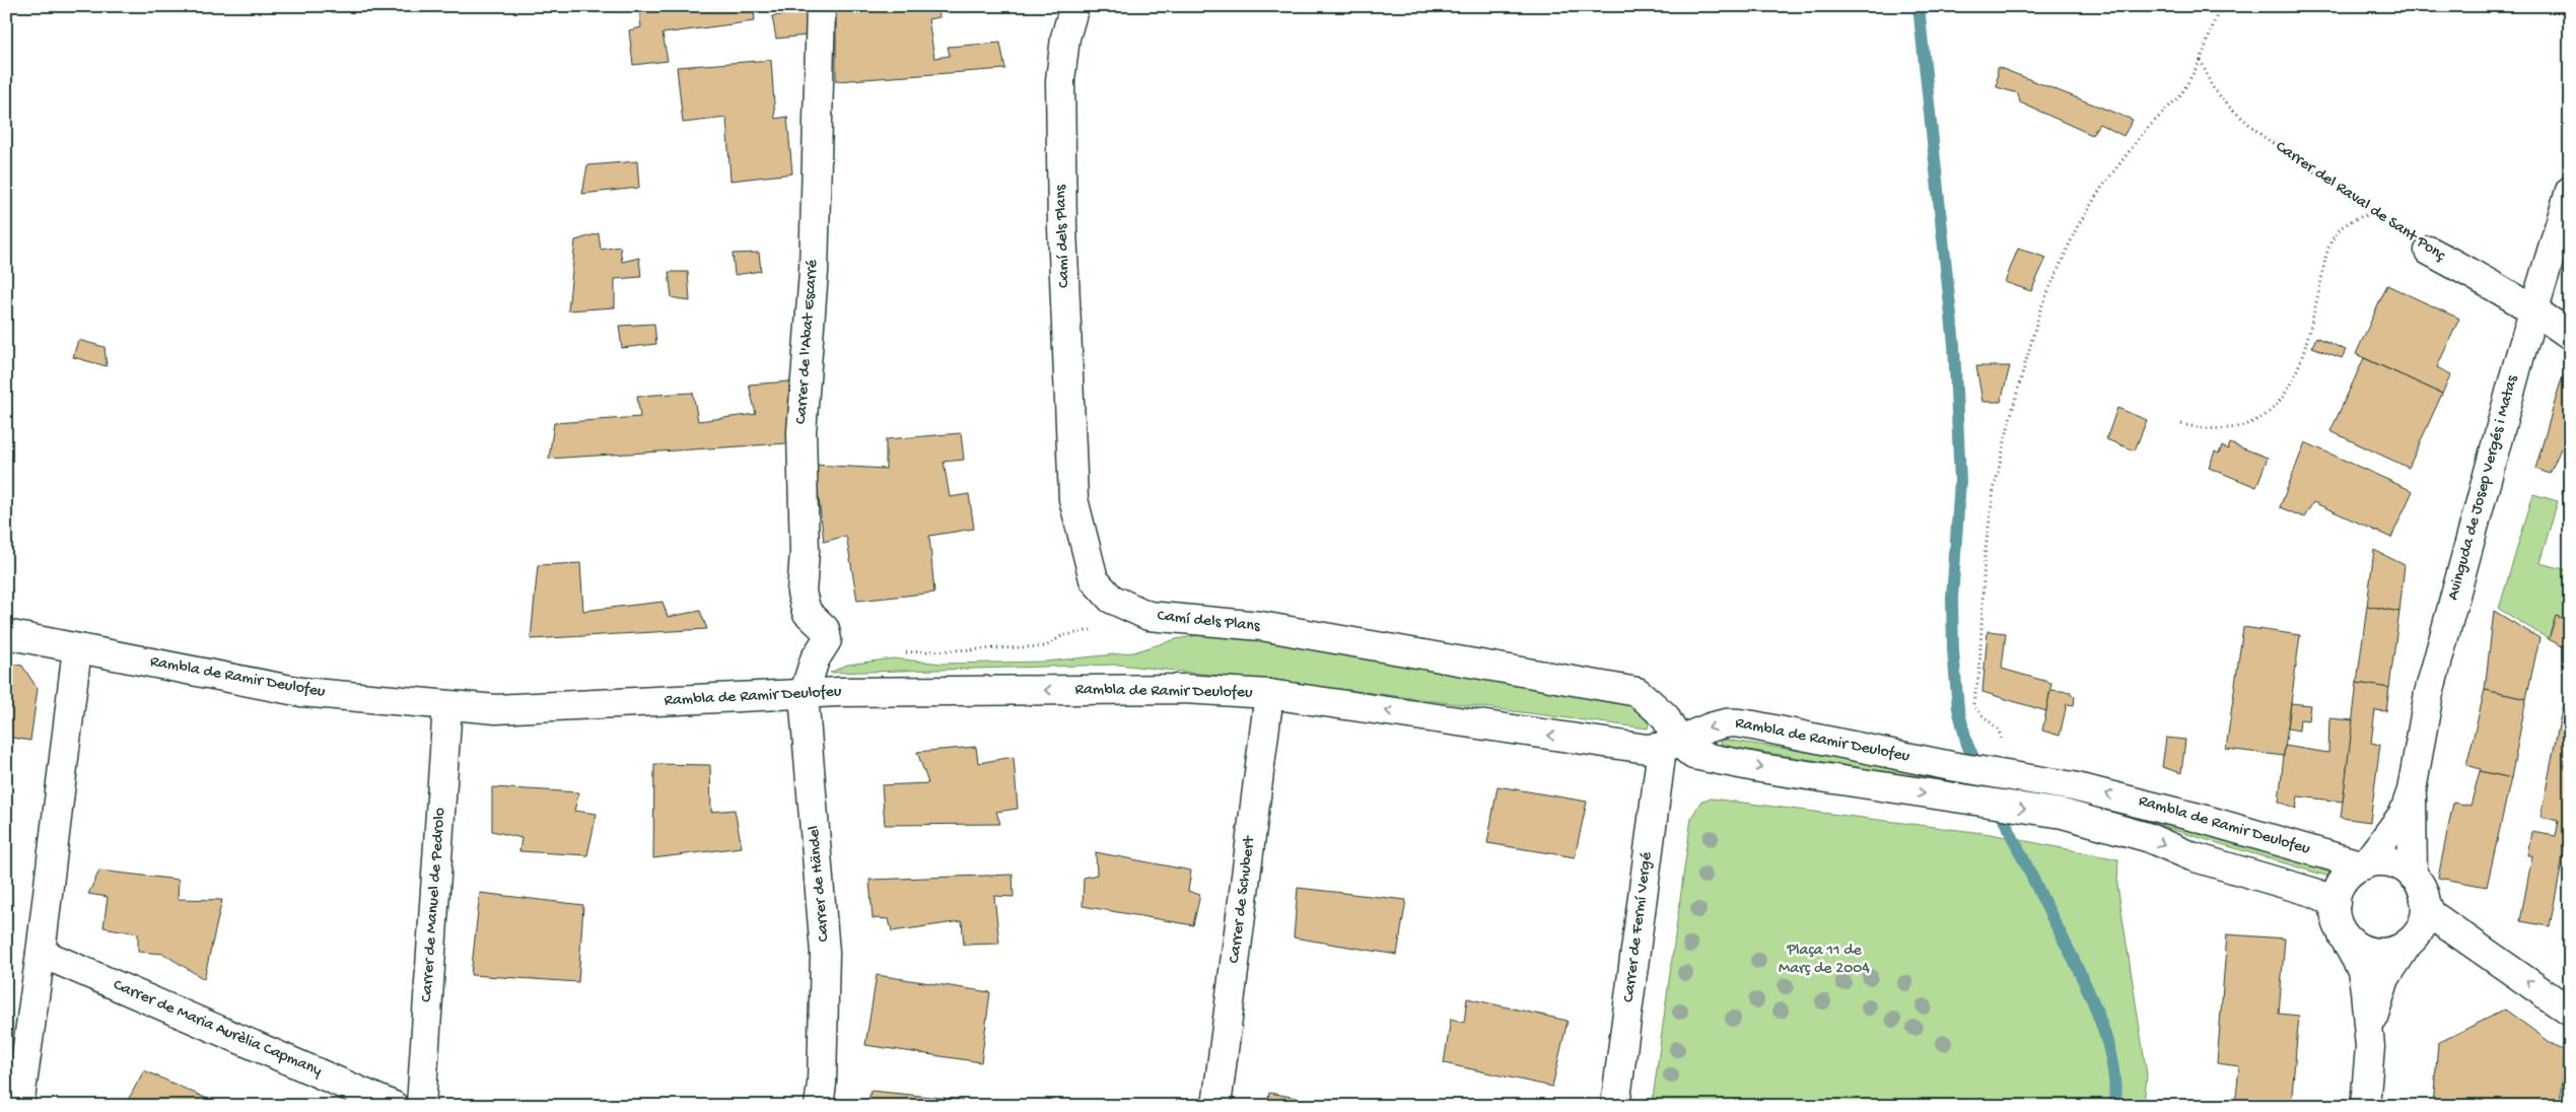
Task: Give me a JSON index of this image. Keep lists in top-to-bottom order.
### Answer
{
  "streets": {
    "street": [
      "Carrer del Raval de Sant Ponç",
      "Camí dels Plans",
      "Carrer de l'Abat Escarré",
      "Avinguda de Josep Vergés i Matas",
      "Rambla de Ramir Deulofeu",
      "Carrer de Händel",
      "Carrer de Schubert",
      "Carrer de Manuel de Pedrolo",
      "Carrer de Fermí Vergé",
      "Carrer de Maria Aurèlia Capmany"
    ]
  },
  "crossings": [
    ["Carrer del Raval de Sant Ponç", "Avinguda de Josep Vergés i Matas"],
    ["Camí dels Plans", "Rambla de Ramir Deulofeu"],
    ["Camí dels Plans", "Carrer de Fermí Vergé"],
    ["Carrer de l'Abat Escarré", "Carrer de Händel"],
    ["Avinguda de Josep Vergés i Matas", "Rambla de Ramir Deulofeu"],
    ["Rambla de Ramir Deulofeu", "Carrer de Händel"],
    ["Rambla de Ramir Deulofeu", "Carrer de Schubert"],
    ["Rambla de Ramir Deulofeu", "Carrer de Manuel de Pedrolo"],
    ["Rambla de Ramir Deulofeu", "Carrer de Fermí Vergé"]
  ],
  "parks": ["Plaça 11 de Març de 2004"]
}
